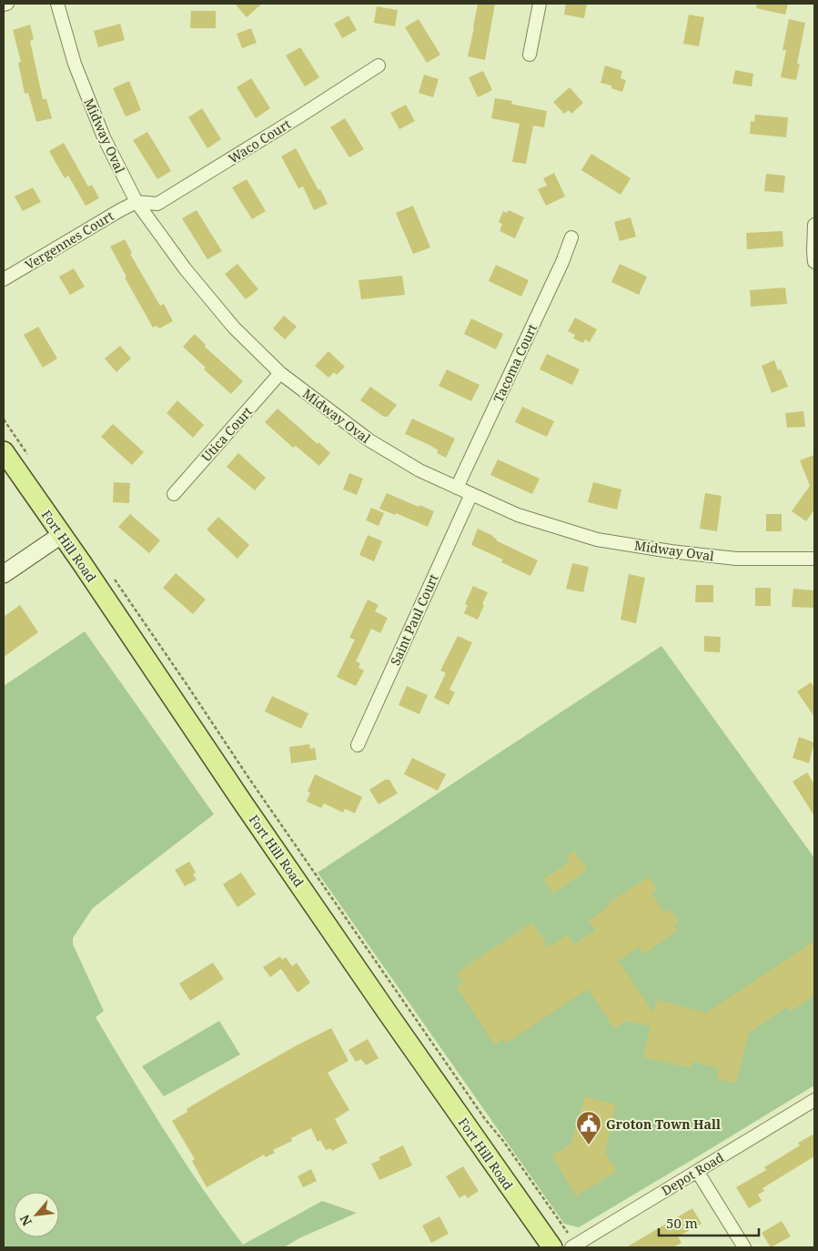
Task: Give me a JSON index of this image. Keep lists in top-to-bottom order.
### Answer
{
  "streets": {
    "main road": ["Fort Hill Road"],
    "street": [
      "Midway Oval",
      "Waco Court",
      "Vergennes Court",
      "Tacoma Court",
      "Utica Court",
      "Saint Paul Court",
      "Depot Road"
    ]
  },
  "crossings": [
    ["Midway Oval", "Waco Court"],
    ["Midway Oval", "Vergennes Court"],
    ["Midway Oval", "Tacoma Court"],
    ["Midway Oval", "Utica Court"],
    ["Midway Oval", "Saint Paul Court"],
    ["Waco Court", "Vergennes Court"]
  ],
  "places": {
    "public building": ["Groton Town Hall"]
  },
  "scale_bar": "50 m",
  "north": "bottom left"
}
